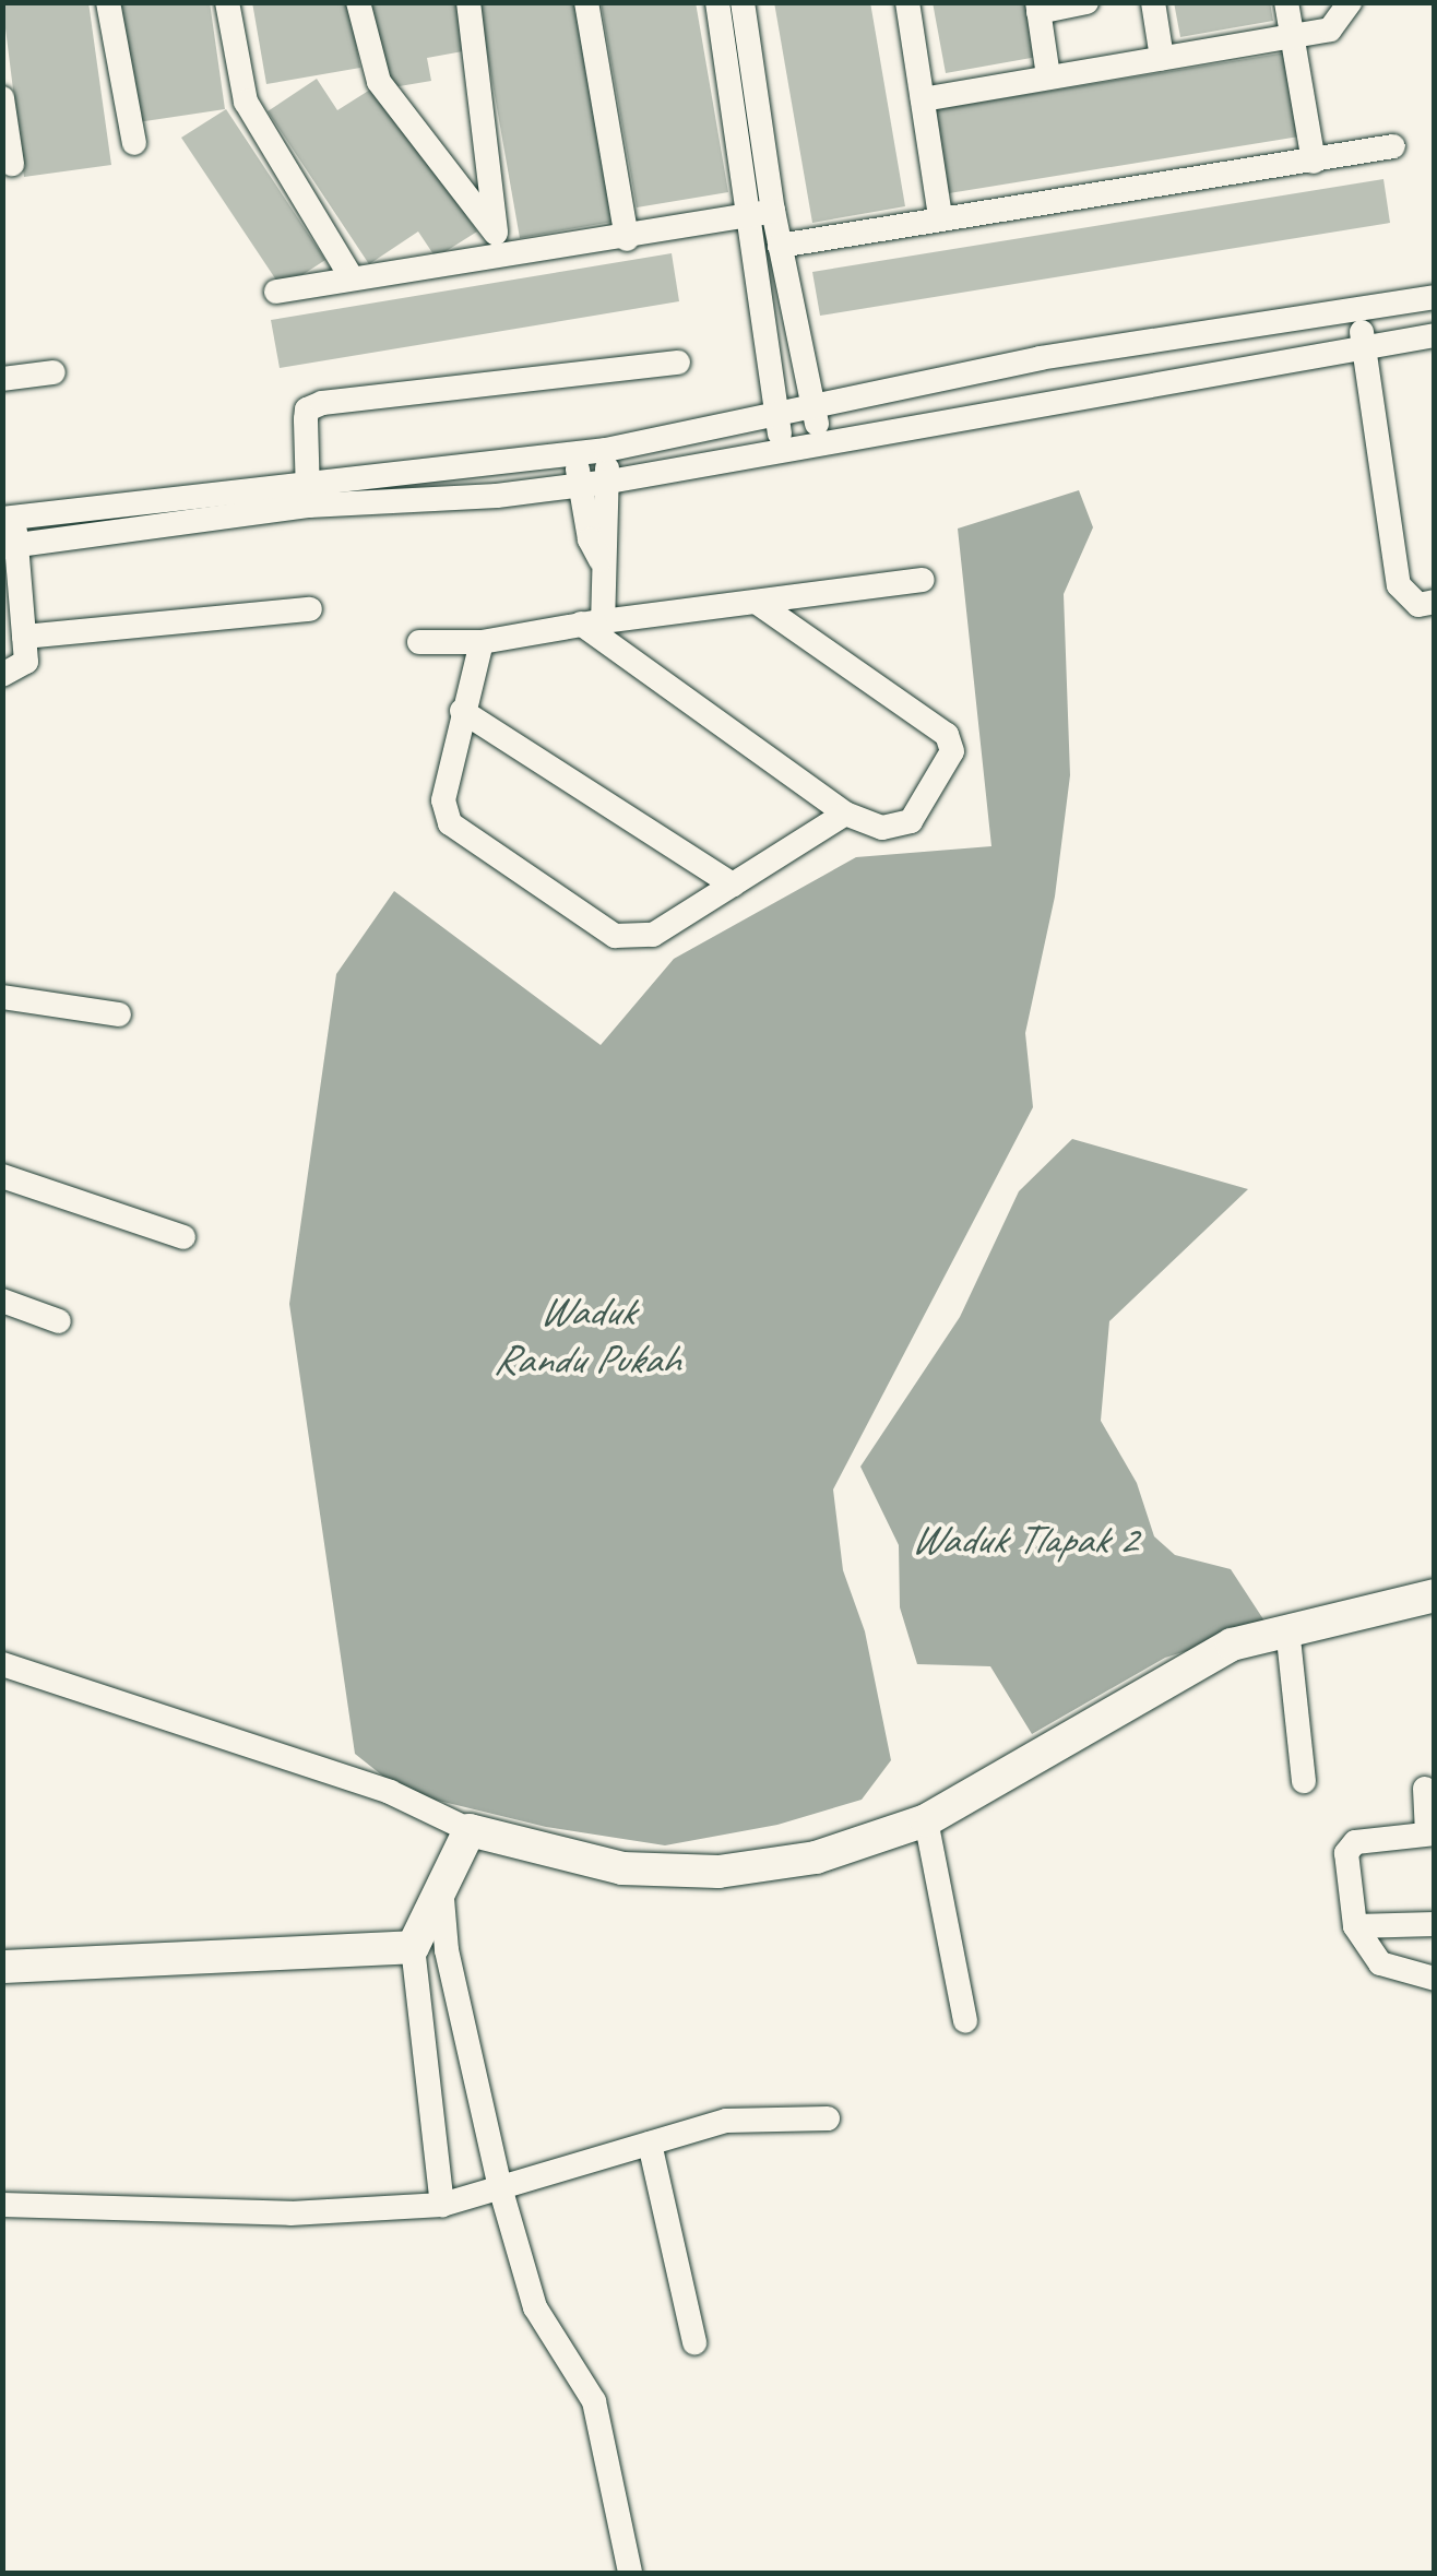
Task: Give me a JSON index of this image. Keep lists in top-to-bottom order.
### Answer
{
  "water": ["Waduk Randu Pukah", "Waduk Tlapak 2"]
}
